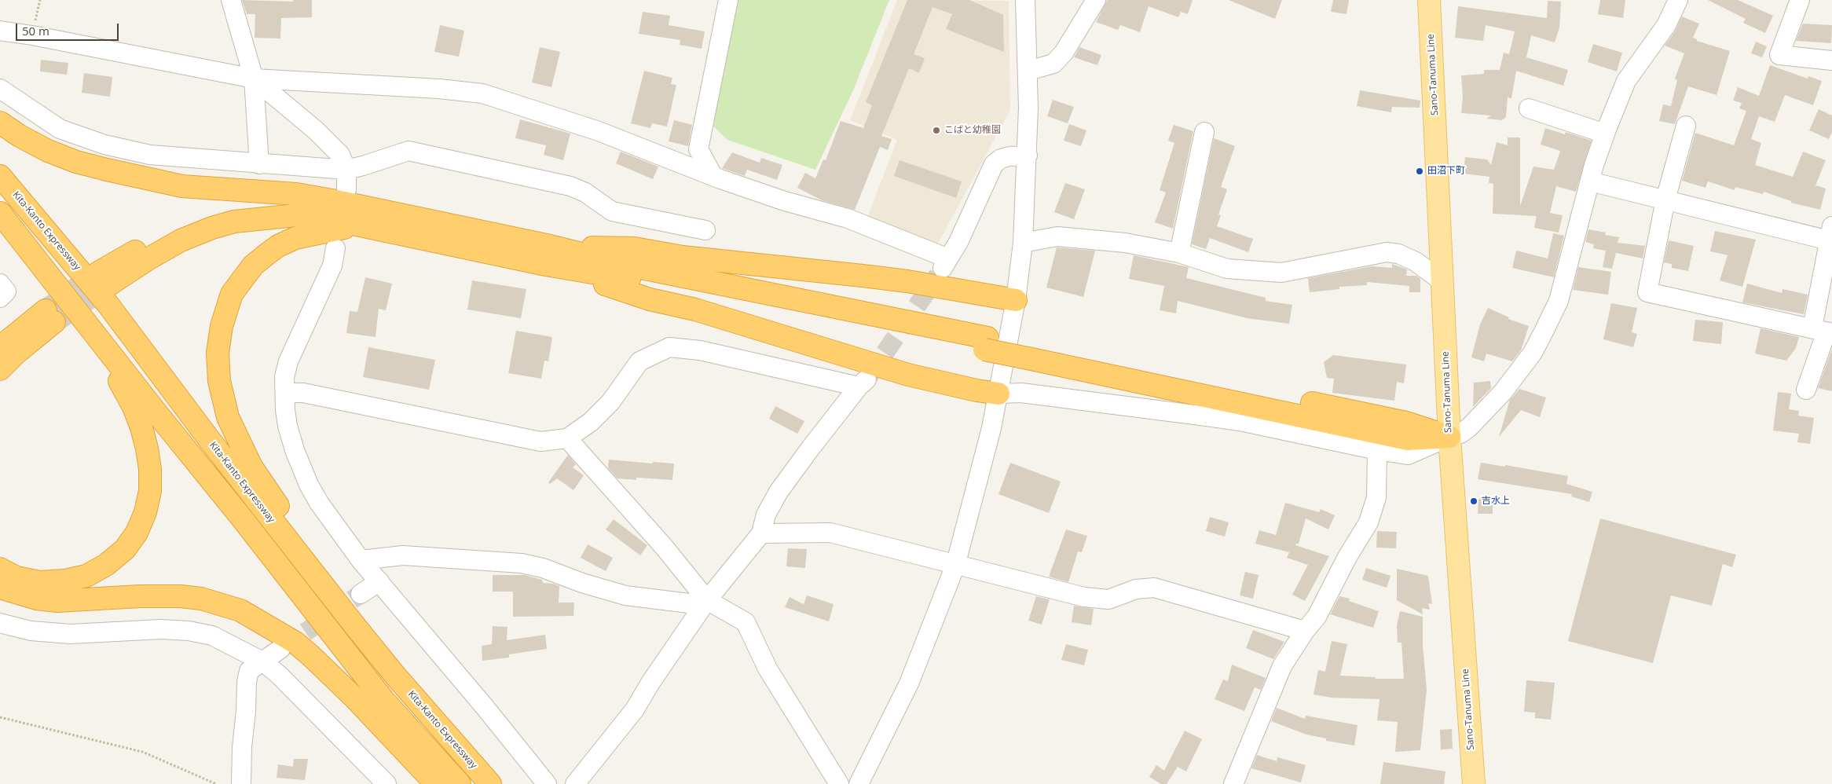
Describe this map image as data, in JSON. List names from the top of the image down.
{
  "streets": {
    "highway": ["Kita-Kanto Expressway"],
    "main road": ["Sano-Tanuma Line"]
  },
  "places": ["こばと幼稚園", "田沼下町", "吉水上"],
  "scale_bar": "50 m"
}
